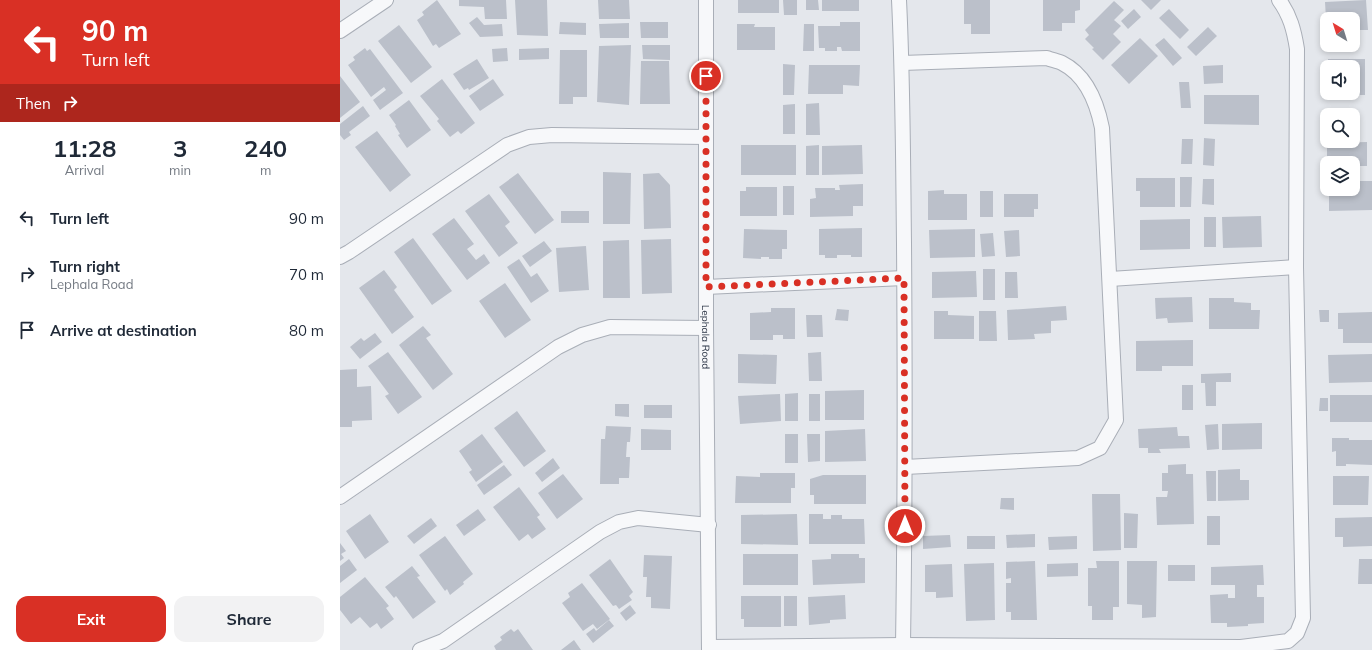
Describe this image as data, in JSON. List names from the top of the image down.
{
  "streets": {
    "street": ["Lephala Road"]
  },
  "north": "top left",
  "page": {
    "turn": ["90 m", "Turn left"],
    "then": "Then",
    "eta": [
      "11:28",
      "Arrival",
      "3",
      "min",
      "240",
      "m"
    ],
    "list": [
      {
        "name": "Turn left",
        "value": "90 m"
      },
      {
        "name": "Turn right",
        "note": "Lephala Road",
        "value": "70 m"
      },
      {
        "name": "Arrive at destination",
        "value": "80 m"
      }
    ],
    "buttons": ["Exit", "Share"]
  }
}
